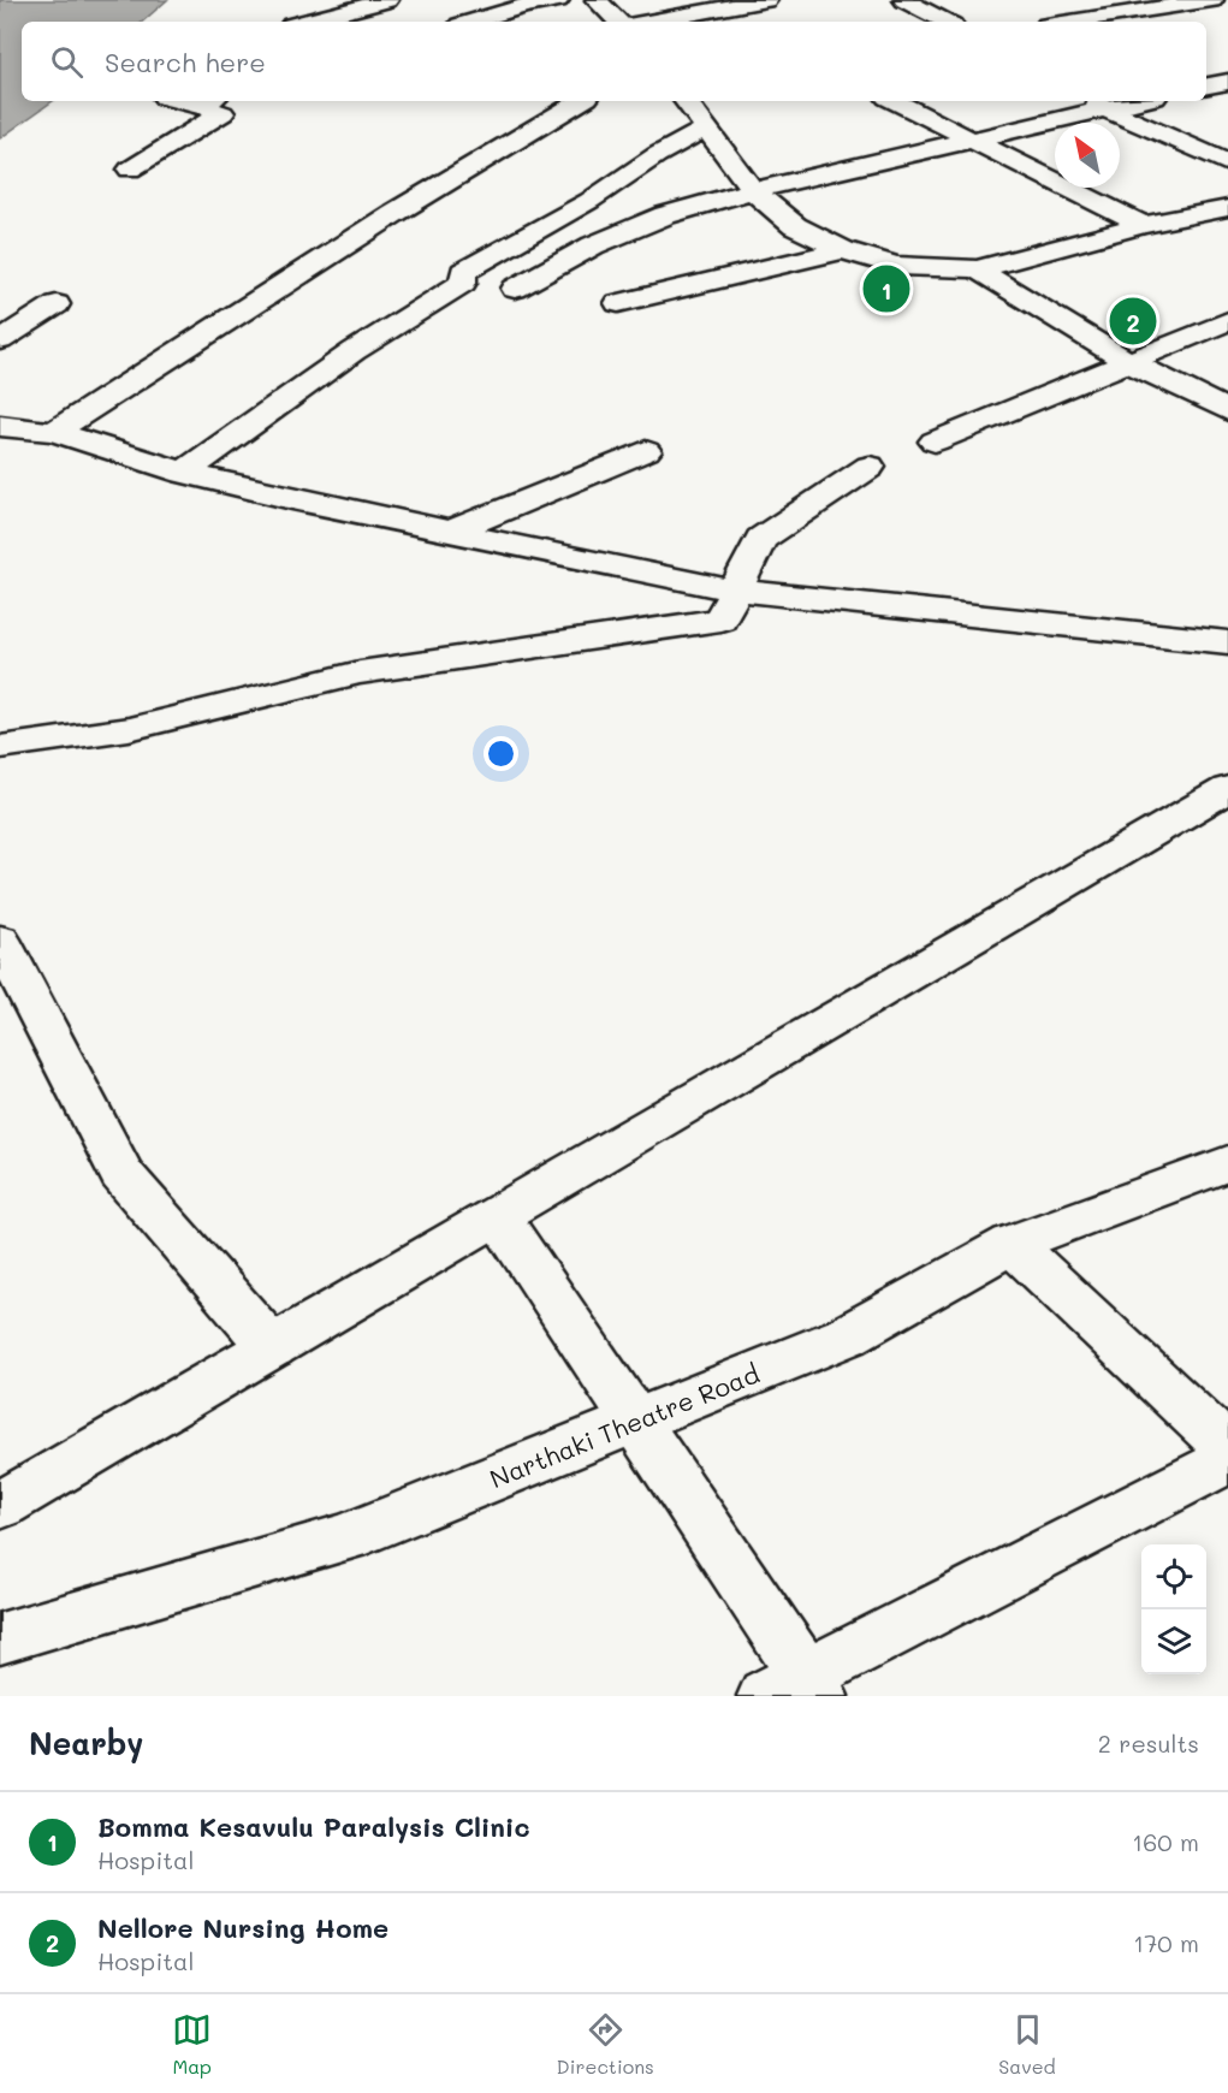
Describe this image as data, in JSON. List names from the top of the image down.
{
  "streets": {
    "street": ["Narthaki Theatre Road"]
  },
  "north": "top left",
  "page": {
    "search": "Search here",
    "pins": ["1", "2"],
    "heading": ["Nearby", "2 results"],
    "list": [
      {
        "mark": "1",
        "name": "Bomma Kesavulu Paralysis Clinic",
        "note": "Hospital",
        "value": "160 m"
      },
      {
        "mark": "2",
        "name": "Nellore Nursing Home",
        "note": "Hospital",
        "value": "170 m"
      }
    ],
    "nav": ["Map", "Directions", "Saved"]
  }
}
